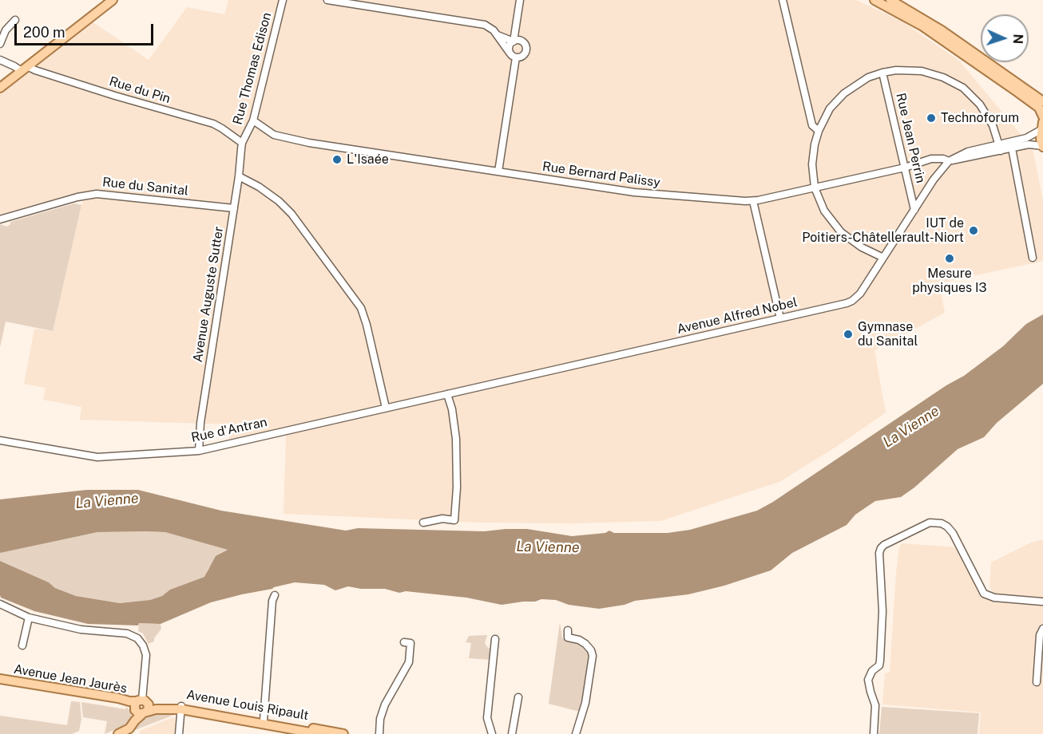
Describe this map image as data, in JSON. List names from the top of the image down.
{
  "streets": {
    "main road": ["Avenue Jean Jaurès", "Avenue Louis Ripault"],
    "street": [
      "Rue Thomas Edison",
      "Rue du Pin",
      "Rue Jean Perrin",
      "Rue Bernard Palissy",
      "Rue du Sanital",
      "Avenue Auguste Sutter",
      "Avenue Alfred Nobel",
      "Rue d'Antran"
    ]
  },
  "crossings": [
    ["Rue Thomas Edison", "Rue du Pin"],
    ["Rue Thomas Edison", "Rue Bernard Palissy"],
    ["Rue Thomas Edison", "Avenue Auguste Sutter"],
    ["Rue du Pin", "Avenue Auguste Sutter"],
    ["Rue Jean Perrin", "Rue Bernard Palissy"],
    ["Rue Jean Perrin", "Avenue Alfred Nobel"],
    ["Rue Bernard Palissy", "Avenue Alfred Nobel"],
    ["Rue du Sanital", "Avenue Auguste Sutter"],
    ["Avenue Auguste Sutter", "Rue d'Antran"],
    ["Avenue Alfred Nobel", "Rue d'Antran"],
    ["Avenue Jean Jaurès", "Avenue Louis Ripault"]
  ],
  "water": ["La Vienne"],
  "places": [
    "Technoforum",
    "L'Isaée",
    "IUT de Poitiers-Châtellerault-Niort",
    "Mesure physiques I3",
    "Gymnase du Sanital"
  ],
  "scale_bar": "200 m",
  "north": "right"
}
